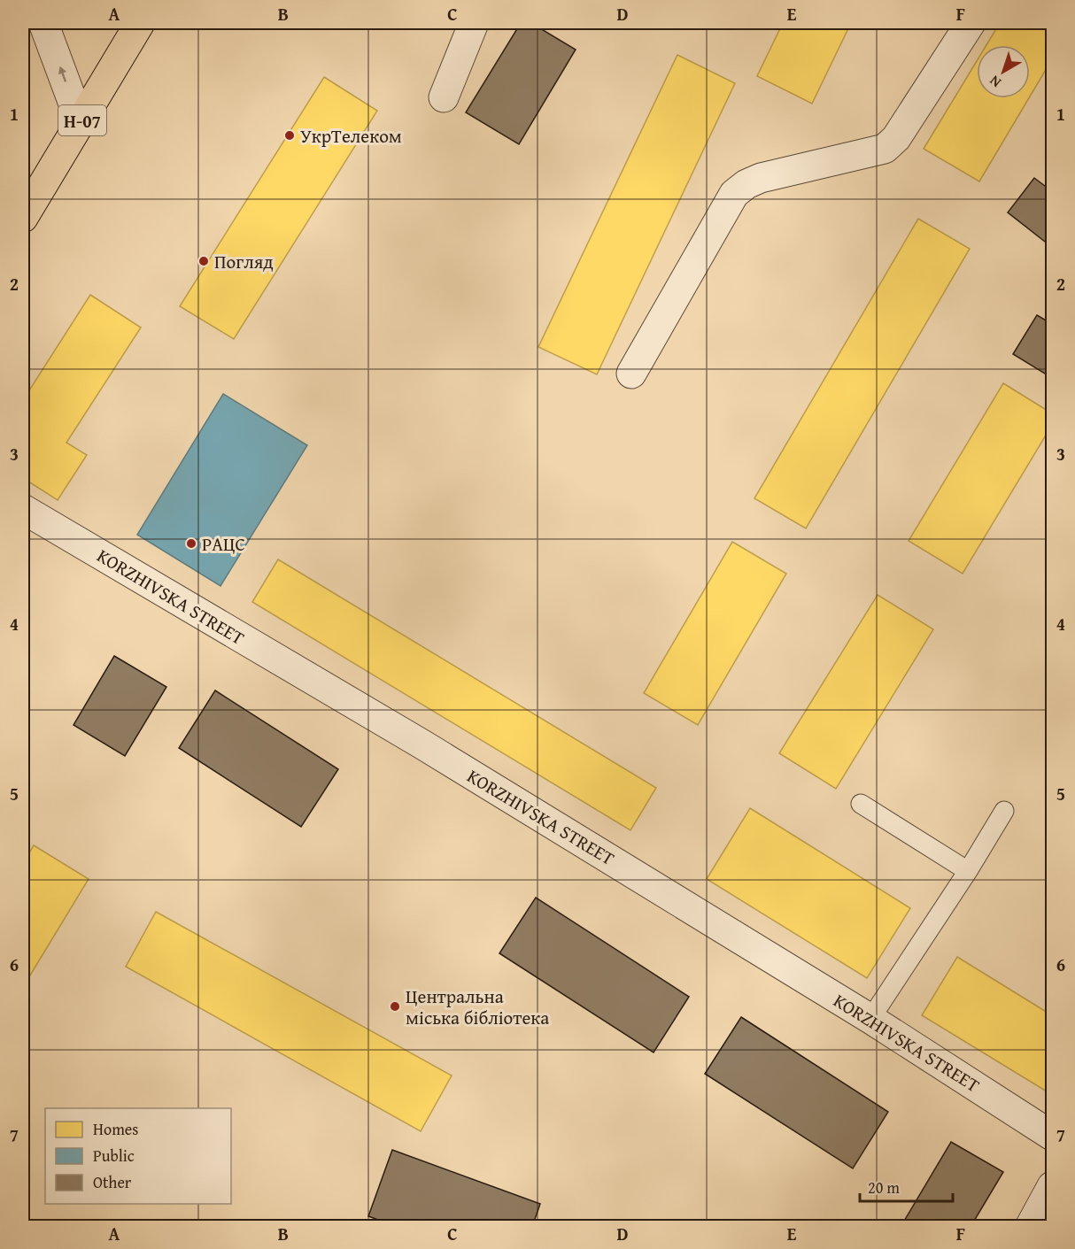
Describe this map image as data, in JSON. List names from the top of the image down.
{
  "streets": {
    "main road": ["Н-07"],
    "street": ["KORZHIVSKA STREET"]
  },
  "places": [
    "УкрТелеком",
    "Погляд",
    "РАЦС",
    "Центральна міська бібліотека"
  ],
  "legend": ["Homes", "Public", "Other"],
  "scale_bar": "20 m",
  "north": "bottom left",
  "grid": {
    "columns": [
      "A",
      "B",
      "C",
      "D",
      "E",
      "F"
    ],
    "rows": [
      "1",
      "2",
      "3",
      "4",
      "5",
      "6",
      "7"
    ]
  }
}
